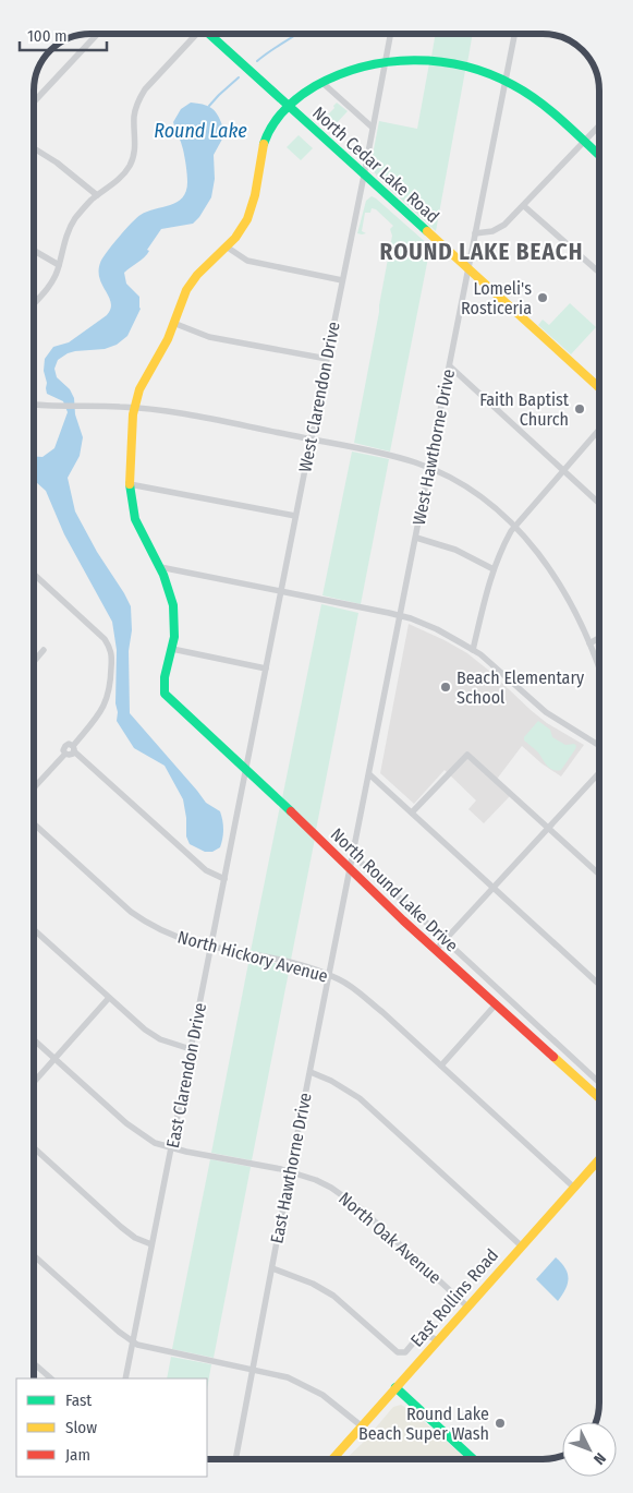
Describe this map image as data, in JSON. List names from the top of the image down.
{
  "streets": {
    "street": [
      "North Cedar Lake Road",
      "West Clarendon Drive",
      "West Hawthorne Drive",
      "North Round Lake Drive",
      "North Hickory Avenue",
      "East Clarendon Drive",
      "East Hawthorne Drive",
      "North Oak Avenue",
      "East Rollins Road"
    ]
  },
  "crossings": [
    ["North Cedar Lake Road", "West Clarendon Drive"],
    ["North Cedar Lake Road", "West Hawthorne Drive"],
    ["West Clarendon Drive", "North Round Lake Drive"],
    ["West Clarendon Drive", "East Clarendon Drive"],
    ["West Hawthorne Drive", "North Round Lake Drive"],
    ["West Hawthorne Drive", "East Hawthorne Drive"],
    ["North Round Lake Drive", "East Clarendon Drive"],
    ["North Round Lake Drive", "East Hawthorne Drive"],
    ["North Hickory Avenue", "East Clarendon Drive"],
    ["North Hickory Avenue", "East Hawthorne Drive"],
    ["North Hickory Avenue", "East Rollins Road"],
    ["East Clarendon Drive", "North Oak Avenue"],
    ["East Hawthorne Drive", "North Oak Avenue"],
    ["North Oak Avenue", "East Rollins Road"]
  ],
  "districts": ["ROUND LAKE BEACH"],
  "water": ["Round Lake"],
  "places": [
    "Lomeli's Rosticeria",
    "Faith Baptist Church",
    "Beach Elementary School",
    "Round Lake Beach Super Wash"
  ],
  "legend": ["Fast", "Slow", "Jam"],
  "scale_bar": "100 m",
  "north": "bottom right"
}
